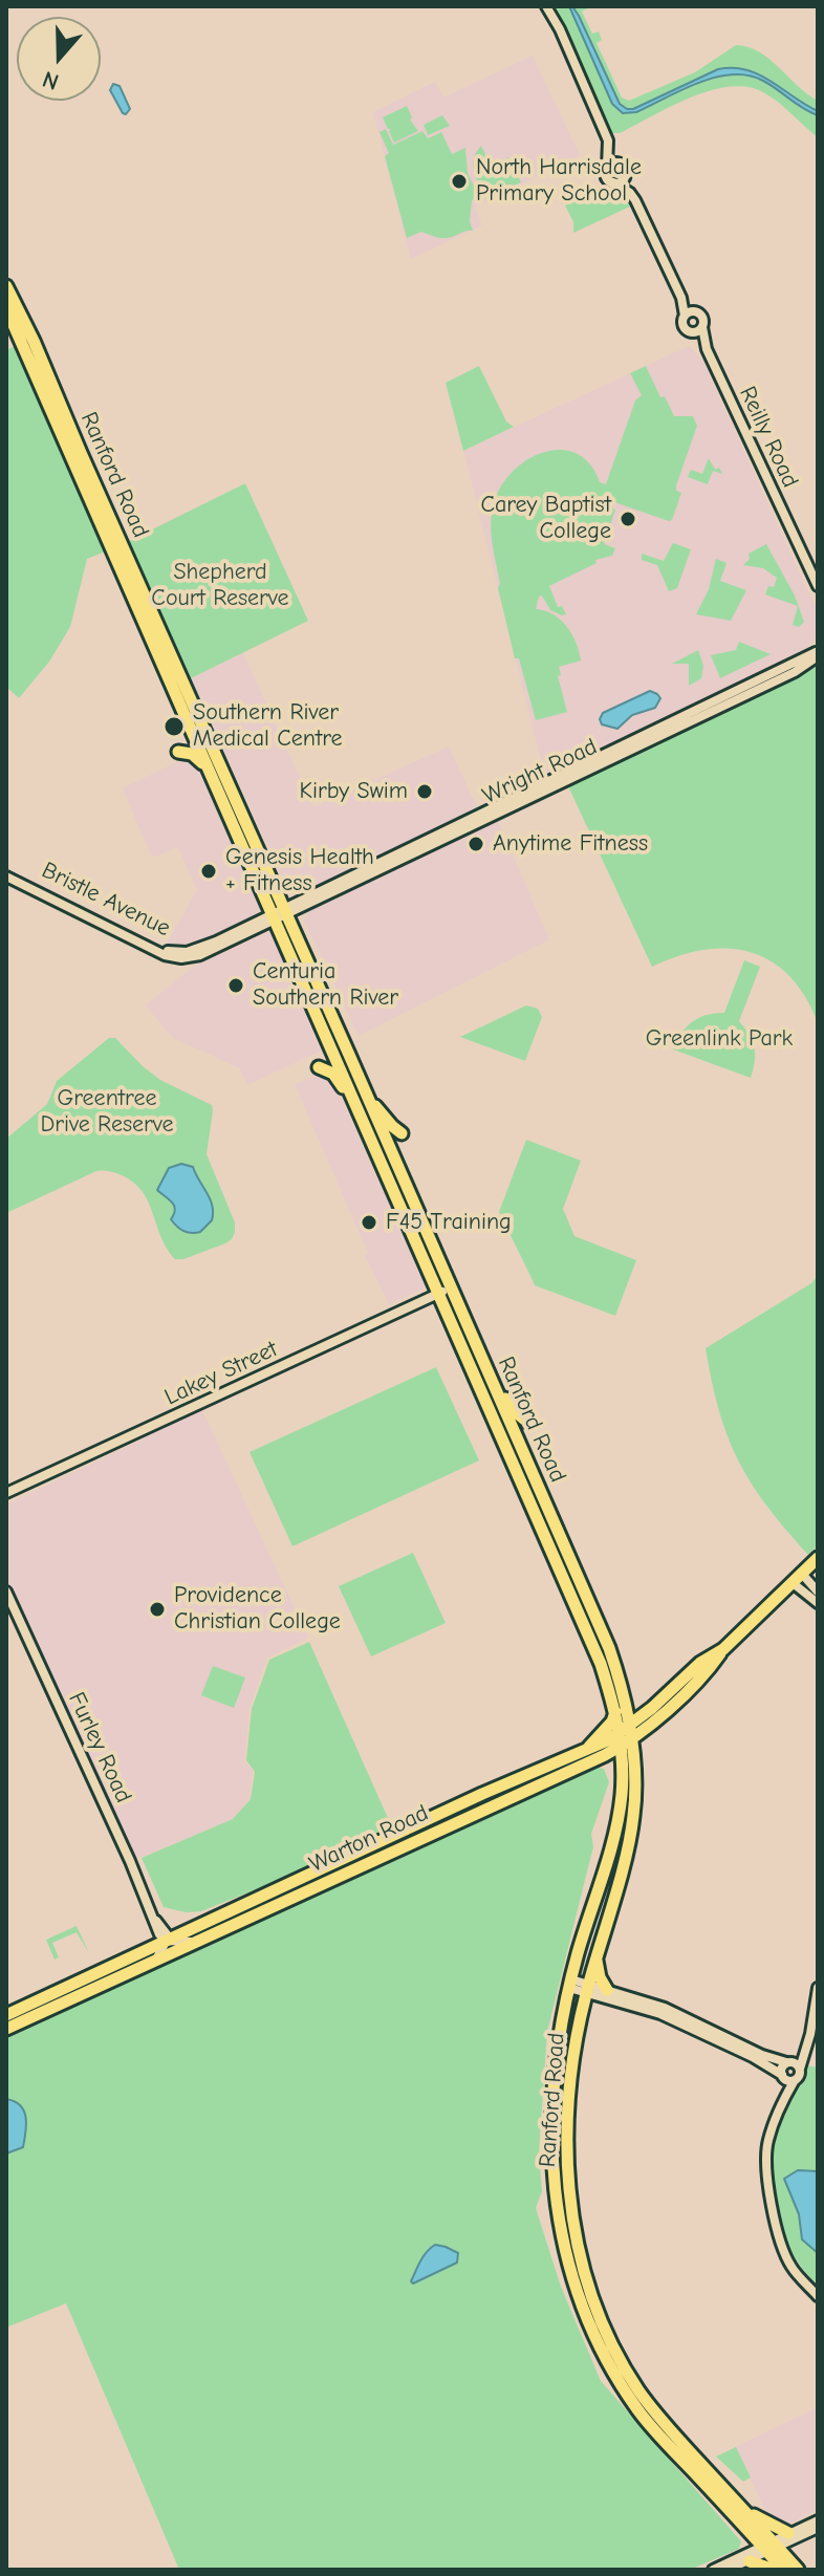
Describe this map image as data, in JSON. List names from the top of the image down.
{
  "streets": {
    "main road": ["Ranford Road", "Warton Road"],
    "street": [
      "Reilly Road",
      "Wright Road",
      "Bristle Avenue",
      "Lakey Street",
      "Furley Road"
    ]
  },
  "crossings": [
    ["Ranford Road", "Wright Road"],
    ["Ranford Road", "Bristle Avenue"],
    ["Ranford Road", "Lakey Street"],
    ["Ranford Road", "Warton Road"],
    ["Wright Road", "Bristle Avenue"],
    ["Furley Road", "Warton Road"]
  ],
  "parks": ["Shepherd Court Reserve", "Greenlink Park", "Greentree Drive Reserve"],
  "places": [
    "North Harrisdale Primary School",
    "Carey Baptist College",
    "Southern River Medical Centre",
    "Kirby Swim",
    "Anytime Fitness",
    "Genesis Health + Fitness",
    "Centuria Southern River",
    "F45 Training",
    "Providence Christian College"
  ],
  "north": "bottom"
}
